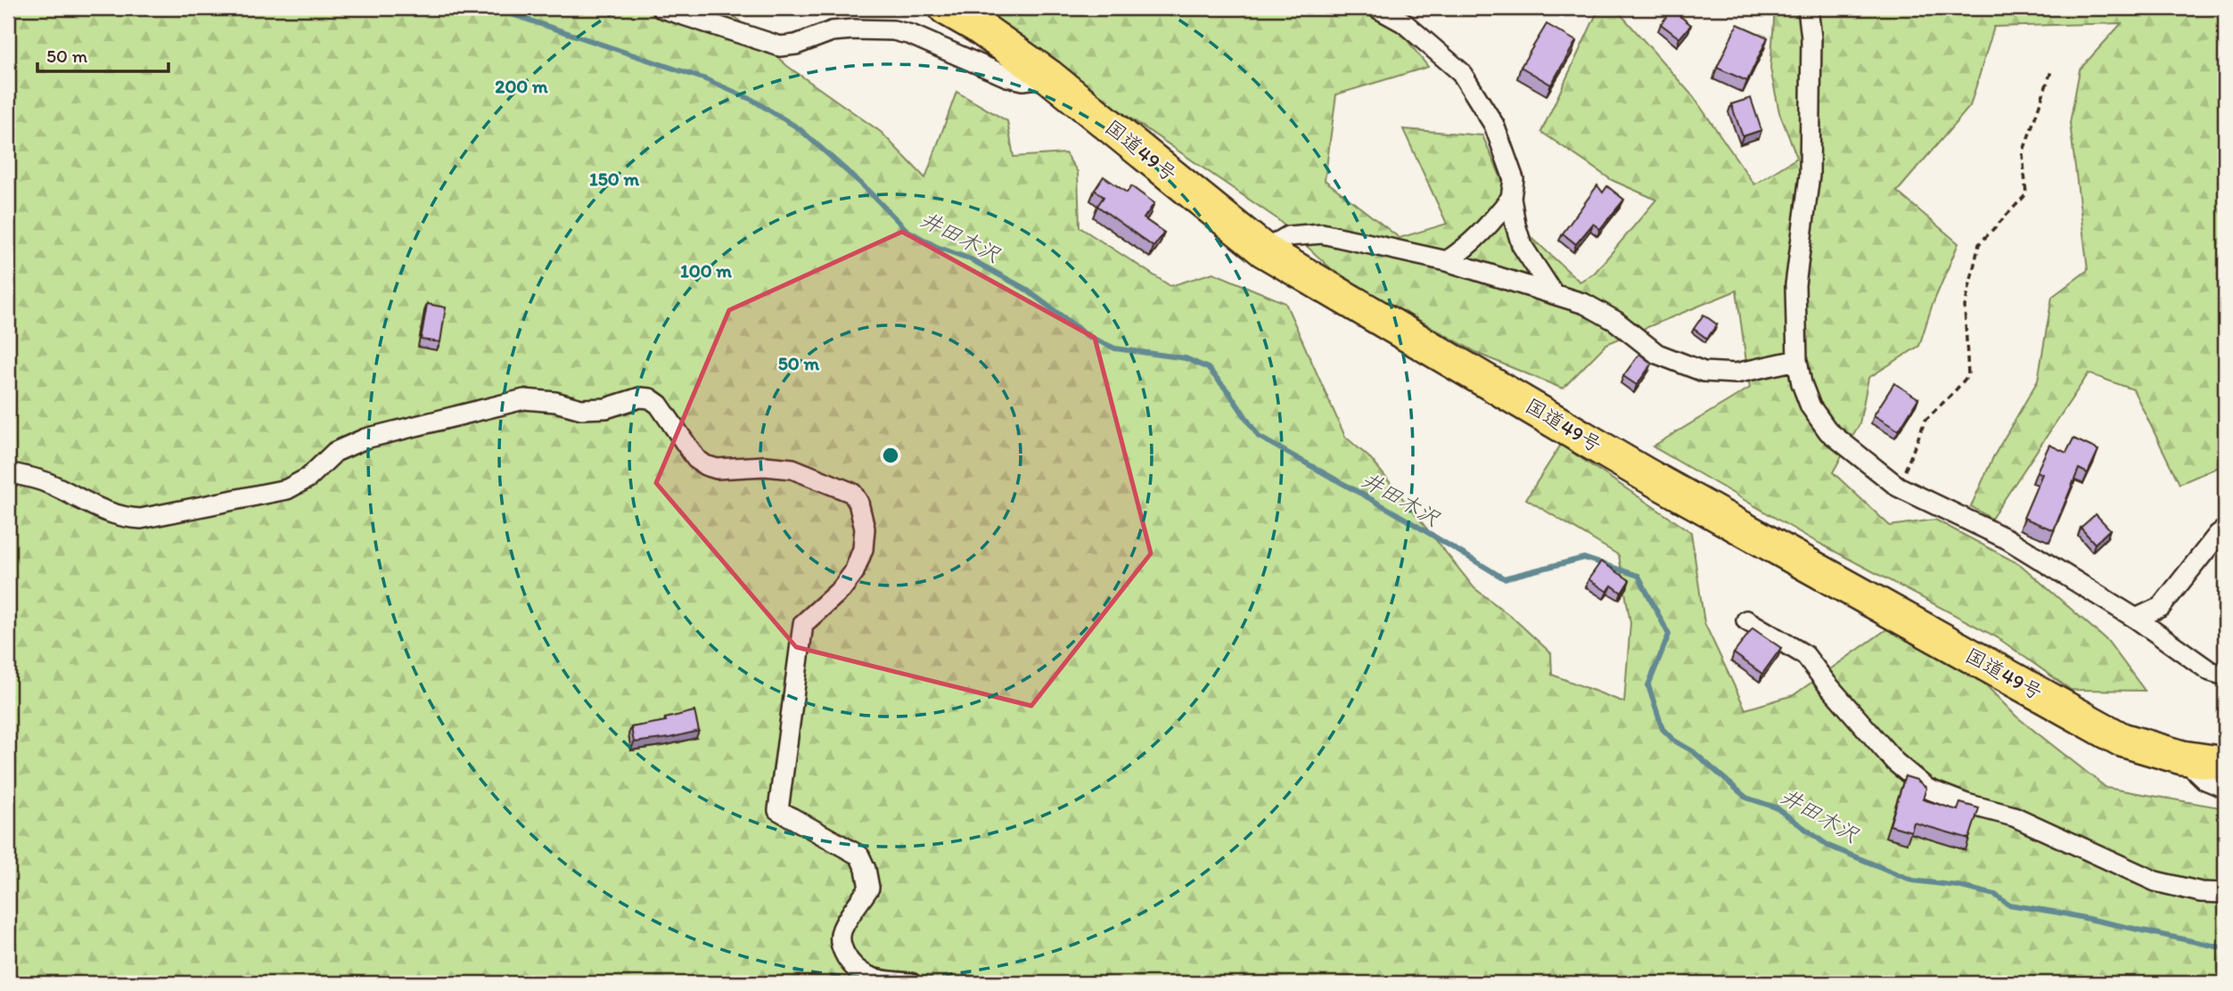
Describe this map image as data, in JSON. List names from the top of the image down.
{
  "streets": {
    "highway": ["国道49号"]
  },
  "water": ["井田木沢"],
  "scale_bar": "50 m",
  "rings": [
    "200 m",
    "150 m",
    "100 m",
    "50 m"
  ]
}
